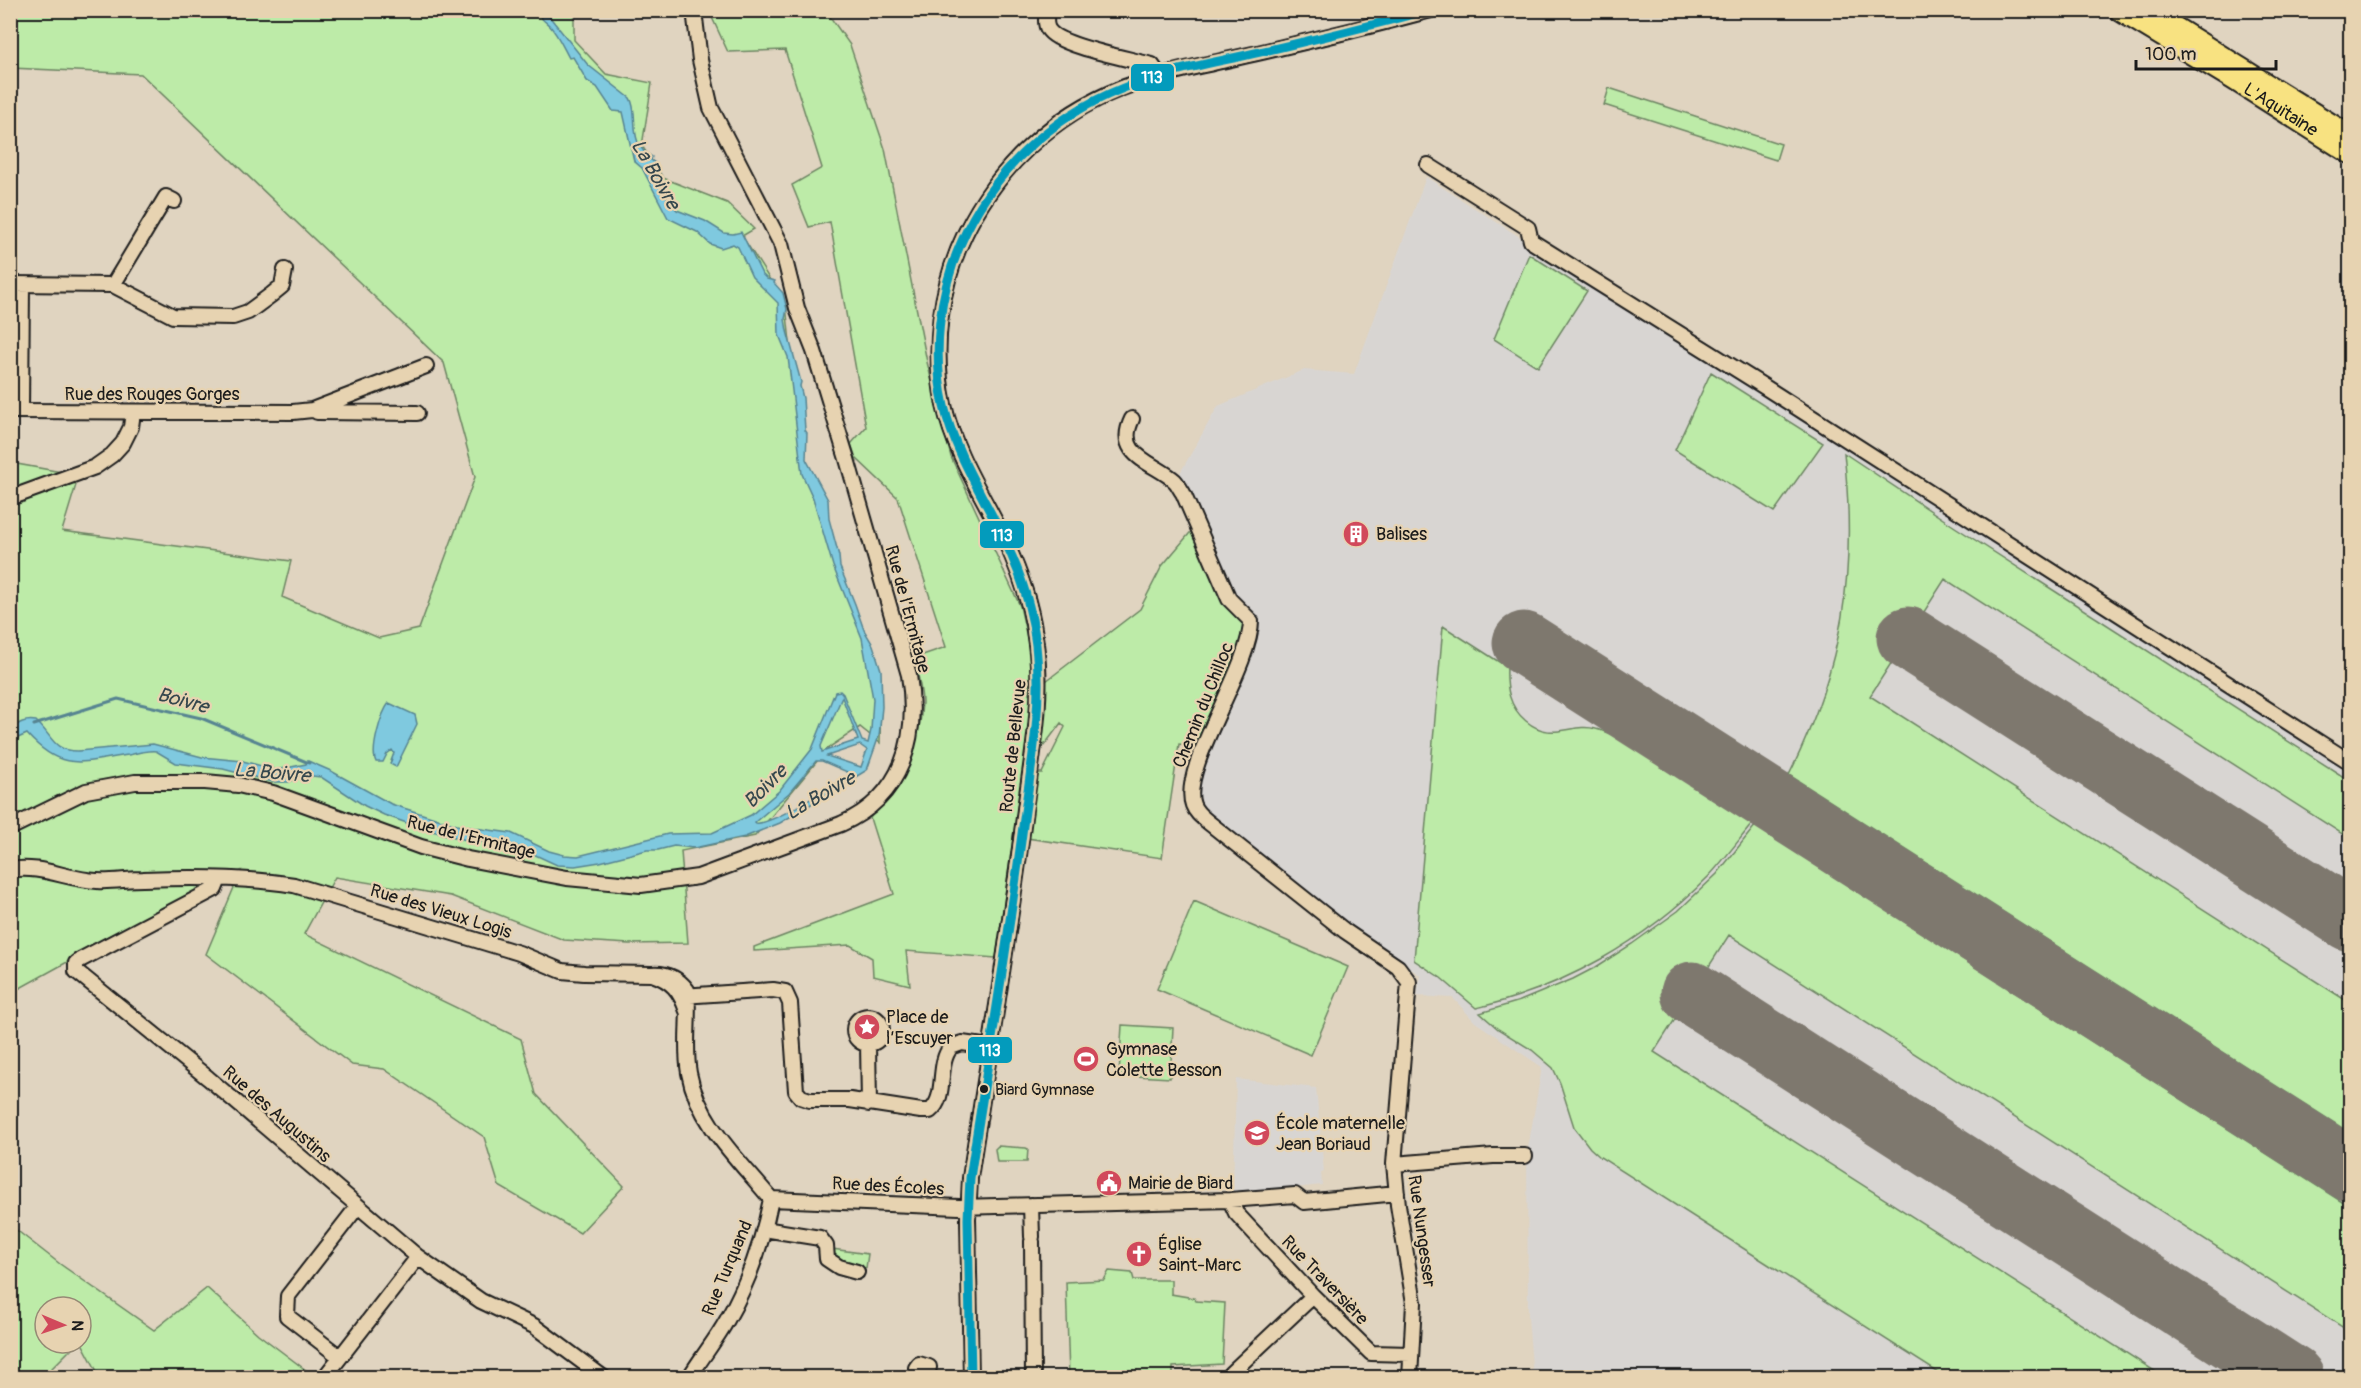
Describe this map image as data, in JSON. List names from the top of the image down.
{
  "streets": {
    "highway": ["L'Aquitaine"],
    "street": [
      "Rue des Rouges Gorges",
      "Rue de l’Ermitage",
      "Chemin du Chilloc",
      "Route de Bellevue",
      "Rue des Vieux Logis",
      "Rue des Augustins",
      "Rue des Écoles",
      "Rue Nungesser",
      "Rue Turquand",
      "Rue Traversière"
    ]
  },
  "crossings": [
    ["Chemin du Chilloc", "Rue Nungesser"],
    ["Route de Bellevue", "Rue des Écoles"],
    ["Rue des Vieux Logis", "Rue des Augustins"],
    ["Rue des Écoles", "Rue Nungesser"],
    ["Rue des Écoles", "Rue Turquand"],
    ["Rue des Écoles", "Rue Traversière"],
    ["Rue Nungesser", "Rue Traversière"]
  ],
  "water": ["La Boivre", "Boivre"],
  "places": {
    "building": ["Balises"],
    "place": ["Place de l’Escuyer"],
    "sports": ["Gymnase Colette Besson"],
    "other": ["Biard Gymnase"],
    "school or university": ["École maternelle Jean Boriaud"],
    "public building": ["Mairie de Biard"],
    "church": ["Église Saint-Marc"]
  },
  "lines": ["transit line 113"],
  "scale_bar": "100 m",
  "north": "right"
}
